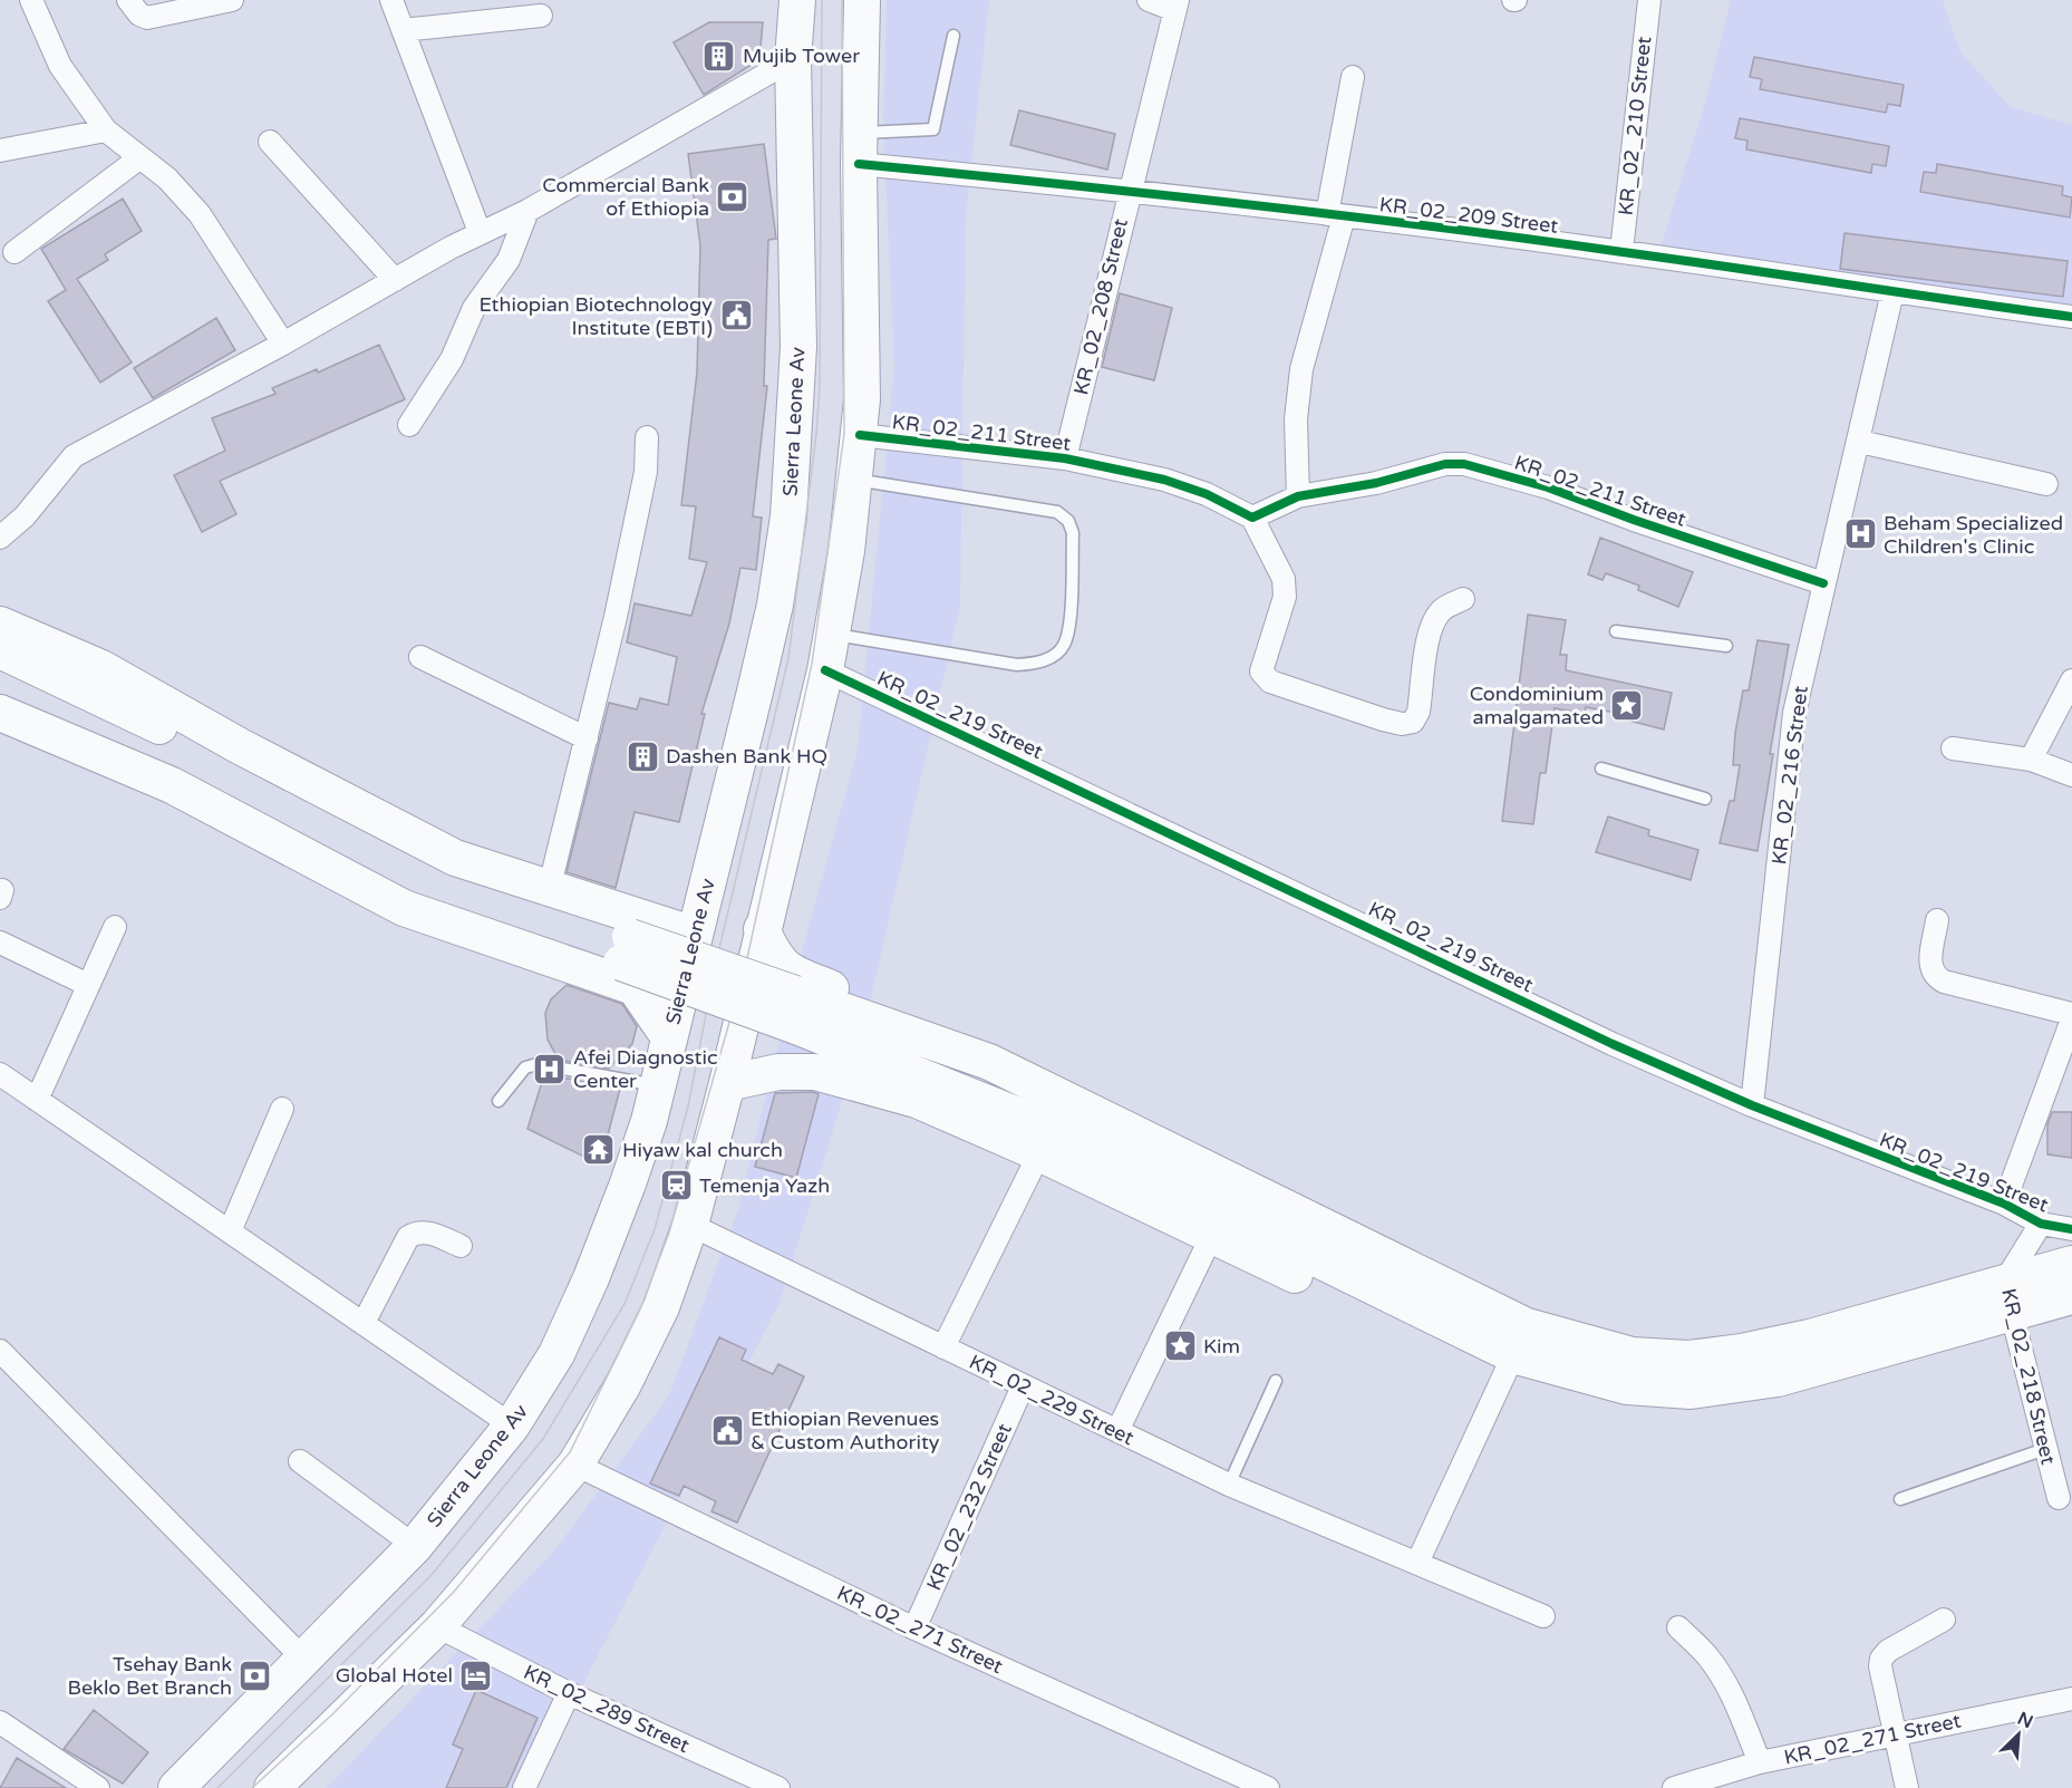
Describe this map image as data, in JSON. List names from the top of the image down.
{
  "streets": {
    "main road": ["Sierra Leone Av"],
    "street": [
      "KR_02_210 Street",
      "KR_02_209 Street",
      "KR_02_208 Street",
      "KR_02_211 Street",
      "KR_02_219 Street",
      "KR_02_216 Street",
      "KR_02_218 Street",
      "KR_02_229 Street",
      "KR_02_232 Street",
      "KR_02_271 Street",
      "KR_02_289 Street"
    ]
  },
  "crossings": [
    ["KR_02_210 Street", "KR_02_209 Street"],
    ["KR_02_209 Street", "KR_02_208 Street"],
    ["KR_02_209 Street", "KR_02_216 Street"],
    ["KR_02_208 Street", "KR_02_211 Street"],
    ["KR_02_211 Street", "KR_02_216 Street"],
    ["KR_02_219 Street", "KR_02_216 Street"],
    ["KR_02_219 Street", "KR_02_218 Street"],
    ["KR_02_229 Street", "KR_02_232 Street"],
    ["KR_02_232 Street", "KR_02_271 Street"]
  ],
  "places": {
    "building": ["Mujib Tower", "Dashen Bank HQ"],
    "bank": ["Commercial Bank of Ethiopia", "Tsehay Bank Beklo Bet Branch"],
    "public building": ["Ethiopian Biotechnology Institute (EBTI)", "Ethiopian Revenues & Custom Authority"],
    "hospital": ["Beham Specialized Children's Clinic", "Afei Diagnostic Center"],
    "place": ["Condominium amalgamated", "Kim"],
    "temple": ["Hiyaw kal church"],
    "station": ["Temenja Yazh"],
    "hotel": ["Global Hotel"]
  },
  "north": "top right"
}
